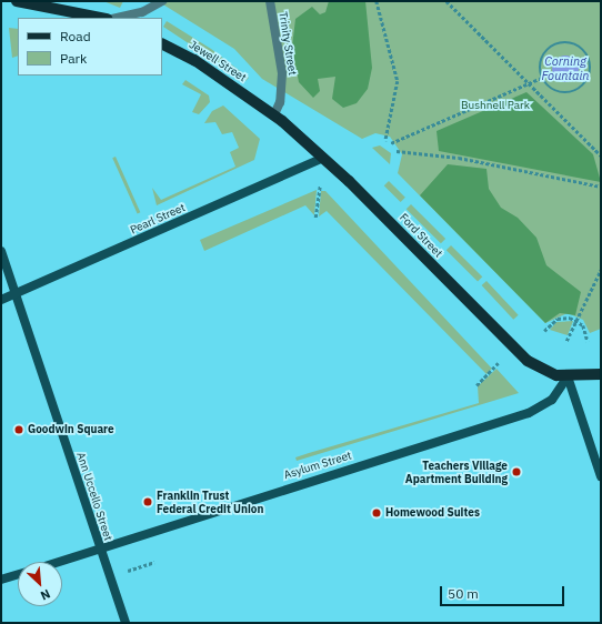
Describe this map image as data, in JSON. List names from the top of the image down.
{
  "streets": {
    "main road": [
      "Jewell Street",
      "Pearl Street",
      "Ford Street",
      "Asylum Street",
      "Ann Uccello Street"
    ],
    "street": ["Trinity Street"]
  },
  "crossings": [
    ["Trinity Street", "Ford Street"],
    ["Jewell Street", "Ford Street"],
    ["Pearl Street", "Ford Street"],
    ["Pearl Street", "Ann Uccello Street"],
    ["Ford Street", "Asylum Street"],
    ["Asylum Street", "Ann Uccello Street"]
  ],
  "water": ["Corning Fountain"],
  "parks": ["Bushnell Park"],
  "places": [
    "Goodwin Square",
    "Teachers Village Apartment Building",
    "Franklin Trust Federal Credit Union",
    "Homewood Suites"
  ],
  "legend": ["Road", "Park"],
  "scale_bar": "50 m",
  "north": "bottom right"
}
